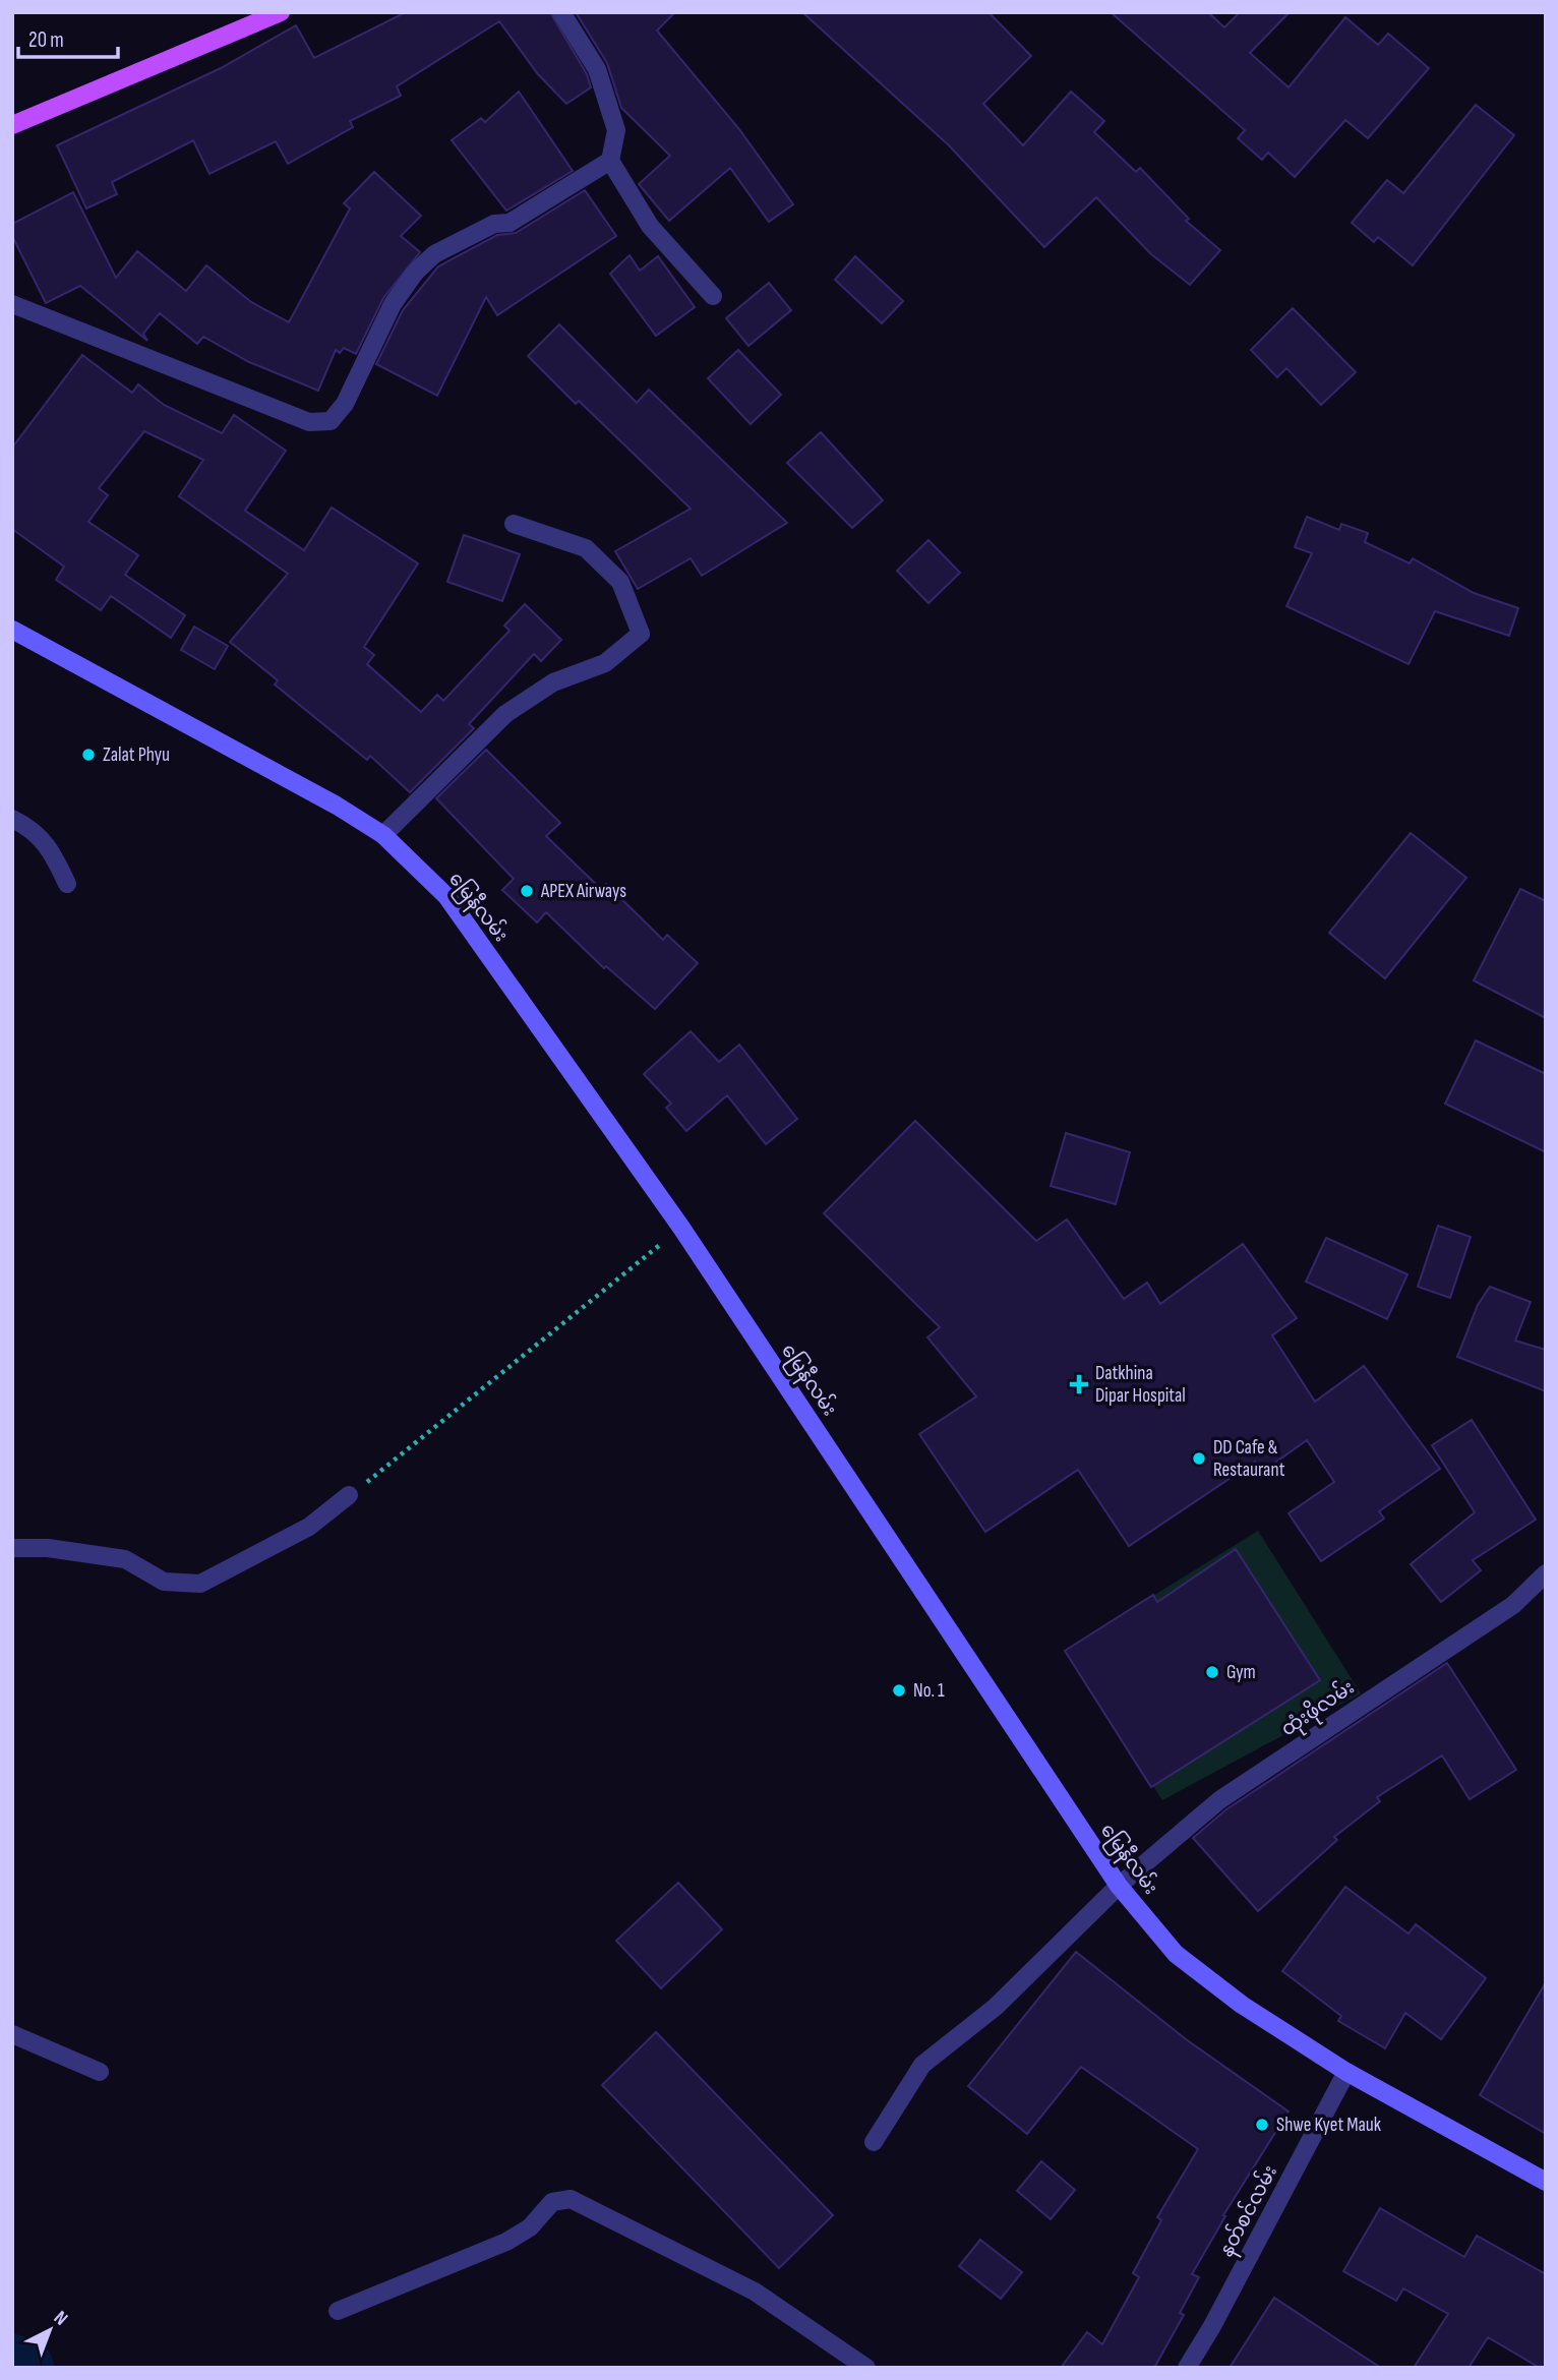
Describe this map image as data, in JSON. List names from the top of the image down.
{
  "streets": {
    "main road": ["မြေနီလမ်း"],
    "street": ["ထုံးဖိုလမ်း", "နတ်စင်လမ်း"]
  },
  "crossings": [
    ["မြေနီလမ်း", "ထုံးဖိုလမ်း"],
    ["မြေနီလမ်း", "နတ်စင်လမ်း"]
  ],
  "places": {
    "other": [
      "Zalat Phyu",
      "APEX Airways",
      "DD Cafe & Restaurant",
      "Gym",
      "No. 1",
      "Shwe Kyet Mauk"
    ],
    "health": ["Datkhina Dipar Hospital"]
  },
  "scale_bar": "20 m",
  "north": "top right"
}
